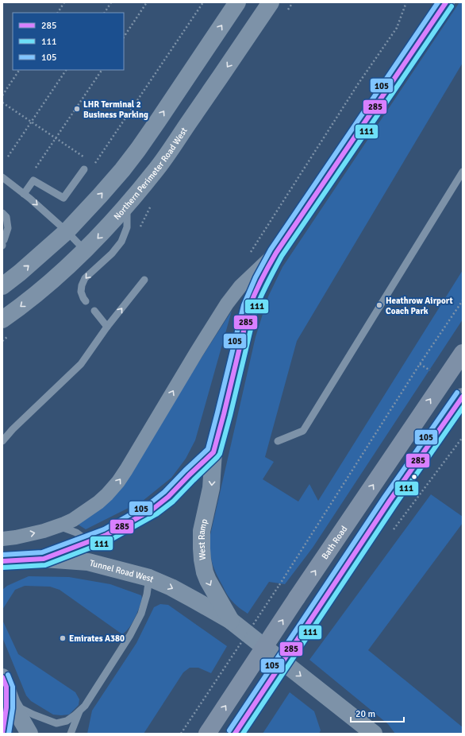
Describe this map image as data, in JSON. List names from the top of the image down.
{
  "streets": {
    "highway": ["Bath Road"],
    "street": ["Northern Perimeter Road West", "West Ramp", "Tunnel Road West"]
  },
  "crossings": [
    ["West Ramp", "Tunnel Road West"]
  ],
  "one_way": ["Tunnel Road West"],
  "places": ["LHR Terminal 2 Business Parking", "Heathrow Airport Coach Park", "Emirates A380"],
  "lines": ["transit line 285", "transit line 105", "transit line 111"],
  "legend": ["285", "111", "105"],
  "scale_bar": "20 m"
}
